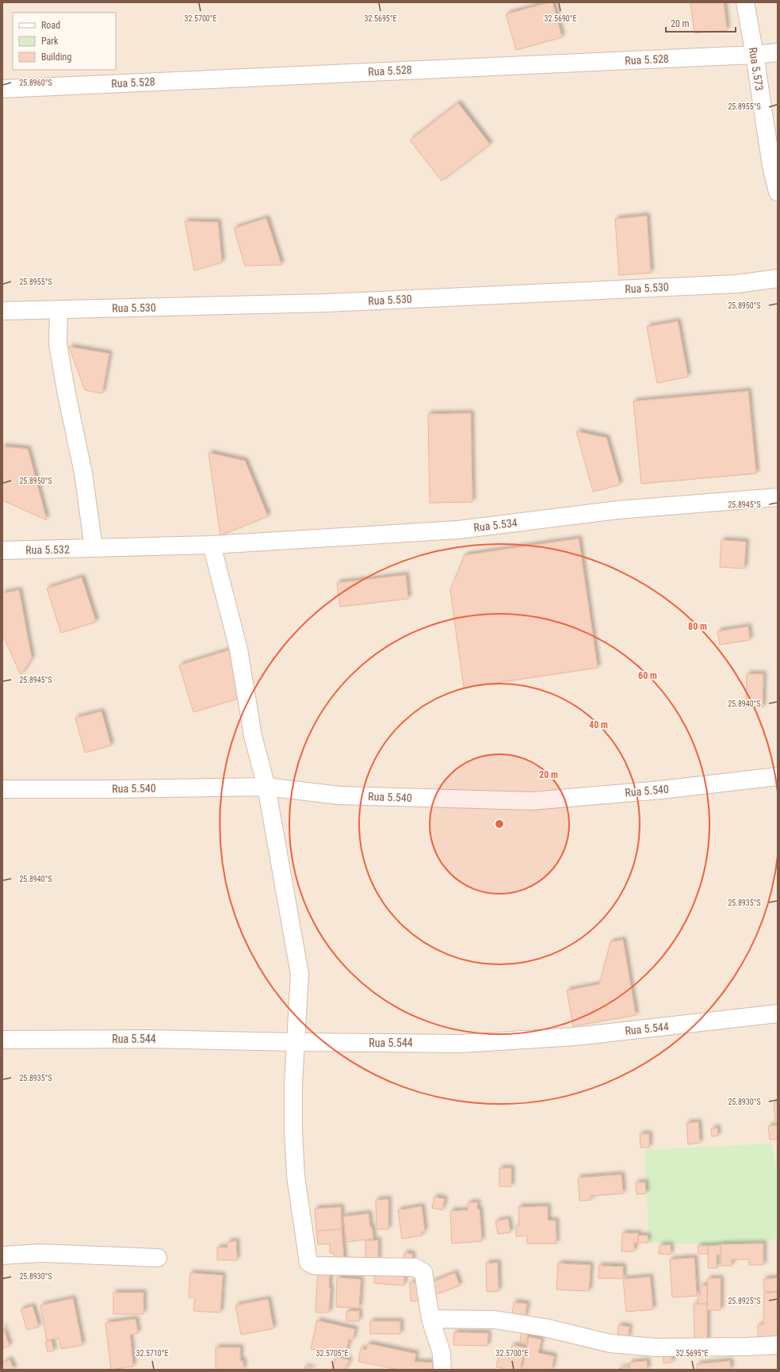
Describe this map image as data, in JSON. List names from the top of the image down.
{
  "streets": {
    "street": [
      "Rua 5.528",
      "Rua 5.573",
      "Rua 5.530",
      "Rua 5.534",
      "Rua 5.532",
      "Rua 5.540",
      "Rua 5.544"
    ]
  },
  "crossings": [
    ["Rua 5.528", "Rua 5.573"],
    ["Rua 5.534", "Rua 5.532"]
  ],
  "legend": ["Road", "Park", "Building"],
  "scale_bar": "20 m",
  "coordinates": [
    "32.5700°E",
    "32.5695°E",
    "32.5690°E",
    "25.8960°S",
    "25.8955°S",
    "25.8950°S",
    "25.8945°S",
    "25.8940°S",
    "25.8935°S",
    "25.8930°S",
    "25.8925°S",
    "32.5710°E",
    "32.5705°E"
  ],
  "rings": [
    "80 m",
    "60 m",
    "40 m",
    "20 m"
  ]
}
